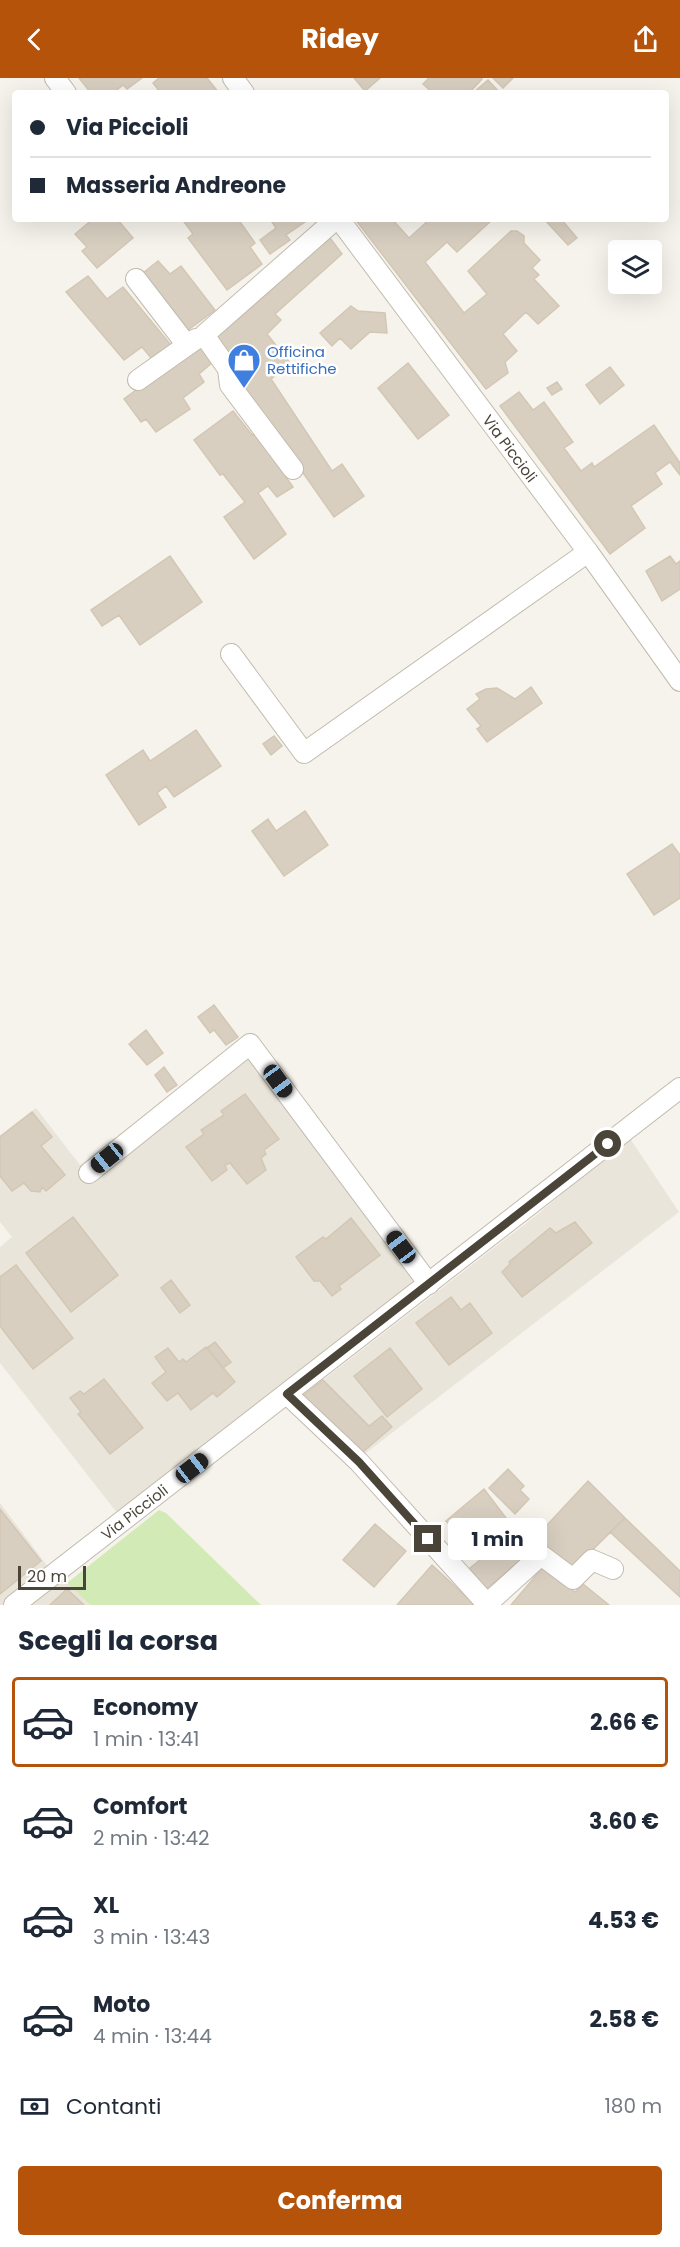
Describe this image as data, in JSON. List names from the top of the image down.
{
  "streets": {
    "street": ["Via Piccioli"]
  },
  "places": {
    "shop": ["Officina Rettifiche"]
  },
  "scale_bar": "20 m",
  "page": {
    "header": "Ridey",
    "banner": ["Via Piccioli", "Masseria Andreone"],
    "bubble": "1 min",
    "scale": "20 m",
    "heading": "Scegli la corsa",
    "list": [
      {
        "name": "Economy",
        "note": "1 min · 13:41",
        "value": "2.66 €"
      },
      {
        "name": "Comfort",
        "note": "2 min · 13:42",
        "value": "3.60 €"
      },
      {
        "name": "XL",
        "note": "3 min · 13:43",
        "value": "4.53 €"
      },
      {
        "name": "Moto",
        "note": "4 min · 13:44",
        "value": "2.58 €"
      }
    ],
    "pay": ["Contanti", "180 m"],
    "buttons": "Conferma"
  }
}
